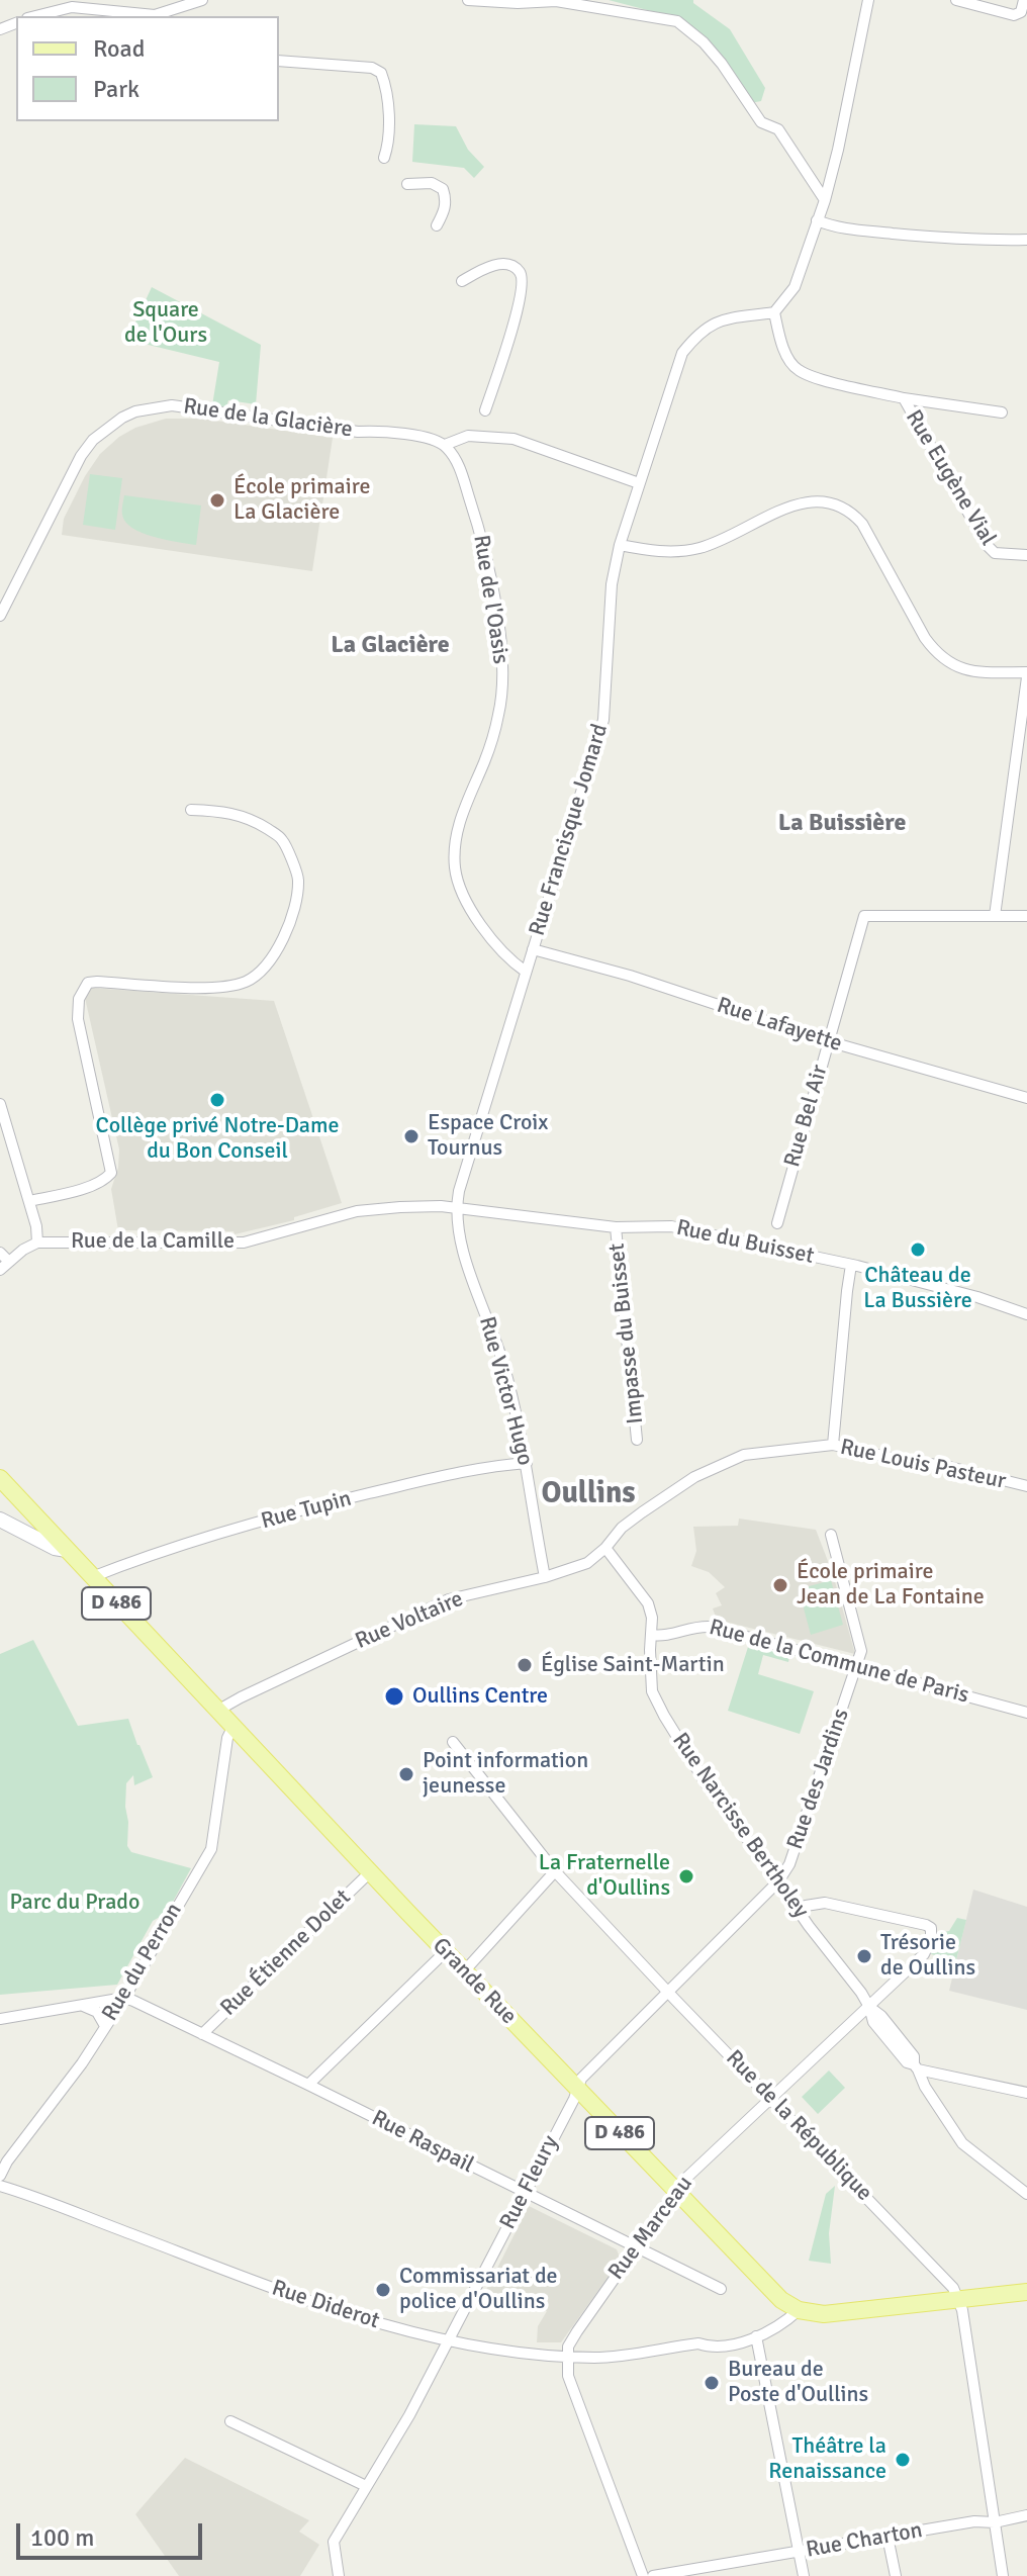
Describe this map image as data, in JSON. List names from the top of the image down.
{
  "streets": {
    "main road": ["D 486", "Grande Rue"],
    "street": [
      "Rue de la Glacière",
      "Rue Eugène Vial",
      "Rue de l'Oasis",
      "Rue Francisque Jomard",
      "Rue Lafayette",
      "Rue Bel Air",
      "Rue de la Camille",
      "Rue du Buisset",
      "Impasse du Buisset",
      "Rue Victor Hugo",
      "Rue Louis Pasteur",
      "Rue Tupin",
      "Rue Voltaire",
      "Rue de la Commune de Paris",
      "Rue des Jardins",
      "Rue Narcisse Bertholey",
      "Rue Étienne Dolet",
      "Rue du Perron",
      "Rue de la République",
      "Rue Raspail",
      "Rue Fleury",
      "Rue Marceau",
      "Rue Diderot",
      "Rue Charton"
    ]
  },
  "crossings": [
    ["Rue de la Glacière", "Rue de l'Oasis"],
    ["Rue de la Glacière", "Rue Francisque Jomard"],
    ["Rue Eugène Vial", "Rue Francisque Jomard"],
    ["Rue de l'Oasis", "Rue Francisque Jomard"],
    ["Rue Francisque Jomard", "Rue Lafayette"],
    ["Rue Francisque Jomard", "Rue de la Camille"],
    ["Rue Francisque Jomard", "Rue du Buisset"],
    ["Rue Francisque Jomard", "Rue Victor Hugo"],
    ["Rue Lafayette", "Rue Bel Air"],
    ["Rue de la Camille", "Rue du Buisset"],
    ["Rue de la Camille", "Rue Victor Hugo"],
    ["Rue du Buisset", "Impasse du Buisset"],
    ["Rue du Buisset", "Rue Victor Hugo"],
    ["Rue Victor Hugo", "Rue Tupin"],
    ["Rue Victor Hugo", "Rue Voltaire"],
    ["Rue Louis Pasteur", "Rue Voltaire"],
    ["Rue Louis Pasteur", "Rue Narcisse Bertholey"],
    ["Rue Tupin", "Grande Rue"],
    ["Rue Voltaire", "Rue Narcisse Bertholey"],
    ["Rue Voltaire", "Grande Rue"],
    ["Rue de la Commune de Paris", "Rue des Jardins"],
    ["Rue de la Commune de Paris", "Rue Narcisse Bertholey"],
    ["Rue des Jardins", "Rue Narcisse Bertholey"],
    ["Rue des Jardins", "Rue Fleury"],
    ["Rue Narcisse Bertholey", "Rue Fleury"],
    ["Rue Narcisse Bertholey", "Rue Marceau"],
    ["Rue Étienne Dolet", "Grande Rue"],
    ["Rue Étienne Dolet", "Rue Raspail"],
    ["Rue du Perron", "Grande Rue"],
    ["Rue du Perron", "Rue Raspail"],
    ["Grande Rue", "Rue Fleury"],
    ["Grande Rue", "Rue Marceau"],
    ["Grande Rue", "Rue Diderot"],
    ["Rue de la République", "Rue Fleury"],
    ["Rue de la République", "Rue Marceau"],
    ["Rue de la République", "Rue Charton"],
    ["Rue Raspail", "Rue Fleury"],
    ["Rue Raspail", "Rue Marceau"],
    ["Rue Fleury", "Rue Diderot"],
    ["Rue Marceau", "Rue Diderot"]
  ],
  "districts": ["La Glacière", "La Buissière", "Oullins"],
  "parks": ["Square de l'Ours", "Parc du Prado"],
  "places": [
    "École primaire La Glacière",
    "Collège privé Notre-Dame du Bon Conseil",
    "Espace Croix Tournus",
    "Château de La Bussière",
    "École primaire Jean de La Fontaine",
    "Église Saint-Martin",
    "Oullins Centre",
    "Point information jeunesse",
    "La Fraternelle d'Oullins",
    "Trésorie de Oullins",
    "Commissariat de police d'Oullins",
    "Bureau de Poste d'Oullins",
    "Théâtre la Renaissance"
  ],
  "legend": ["Road", "Park"],
  "scale_bar": "100 m"
}
